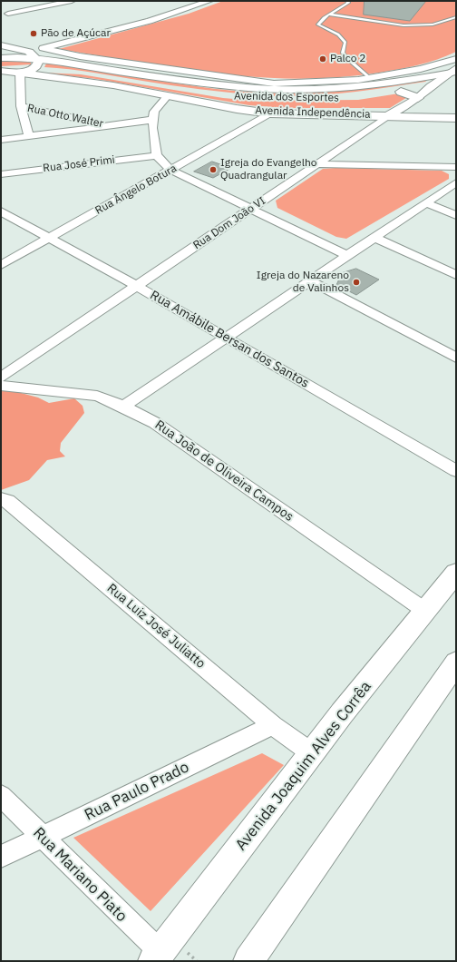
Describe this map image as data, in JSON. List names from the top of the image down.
{
  "streets": {
    "main road": ["Avenida dos Esportes", "Avenida Joaquim Alves Corrêa"],
    "street": [
      "Avenida Independência",
      "Rua Otto Walter",
      "Rua José Primi",
      "Rua Ângelo Botura",
      "Rua Dom João VI",
      "Rua Amábile Bersan dos Santos",
      "Rua João de Oliveira Campos",
      "Rua Luiz José Juliatto",
      "Rua Paulo Prado",
      "Rua Mariano Piato"
    ]
  },
  "crossings": [
    ["Avenida dos Esportes", "Avenida Independência"],
    ["Avenida dos Esportes", "Rua Dom João VI"],
    ["Avenida Independência", "Rua Ângelo Botura"],
    ["Avenida Independência", "Rua Dom João VI"],
    ["Rua Ângelo Botura", "Rua Amábile Bersan dos Santos"],
    ["Rua Dom João VI", "Rua Amábile Bersan dos Santos"],
    ["Rua João de Oliveira Campos", "Avenida Joaquim Alves Corrêa"],
    ["Rua Luiz José Juliatto", "Avenida Joaquim Alves Corrêa"],
    ["Rua Luiz José Juliatto", "Rua Paulo Prado"],
    ["Avenida Joaquim Alves Corrêa", "Rua Mariano Piato"],
    ["Rua Paulo Prado", "Rua Mariano Piato"]
  ],
  "places": [
    "Pão de Açúcar",
    "Palco 2",
    "Igreja do Evangelho Quadrangular",
    "Igreja do Nazareno de Valinhos"
  ]
}
